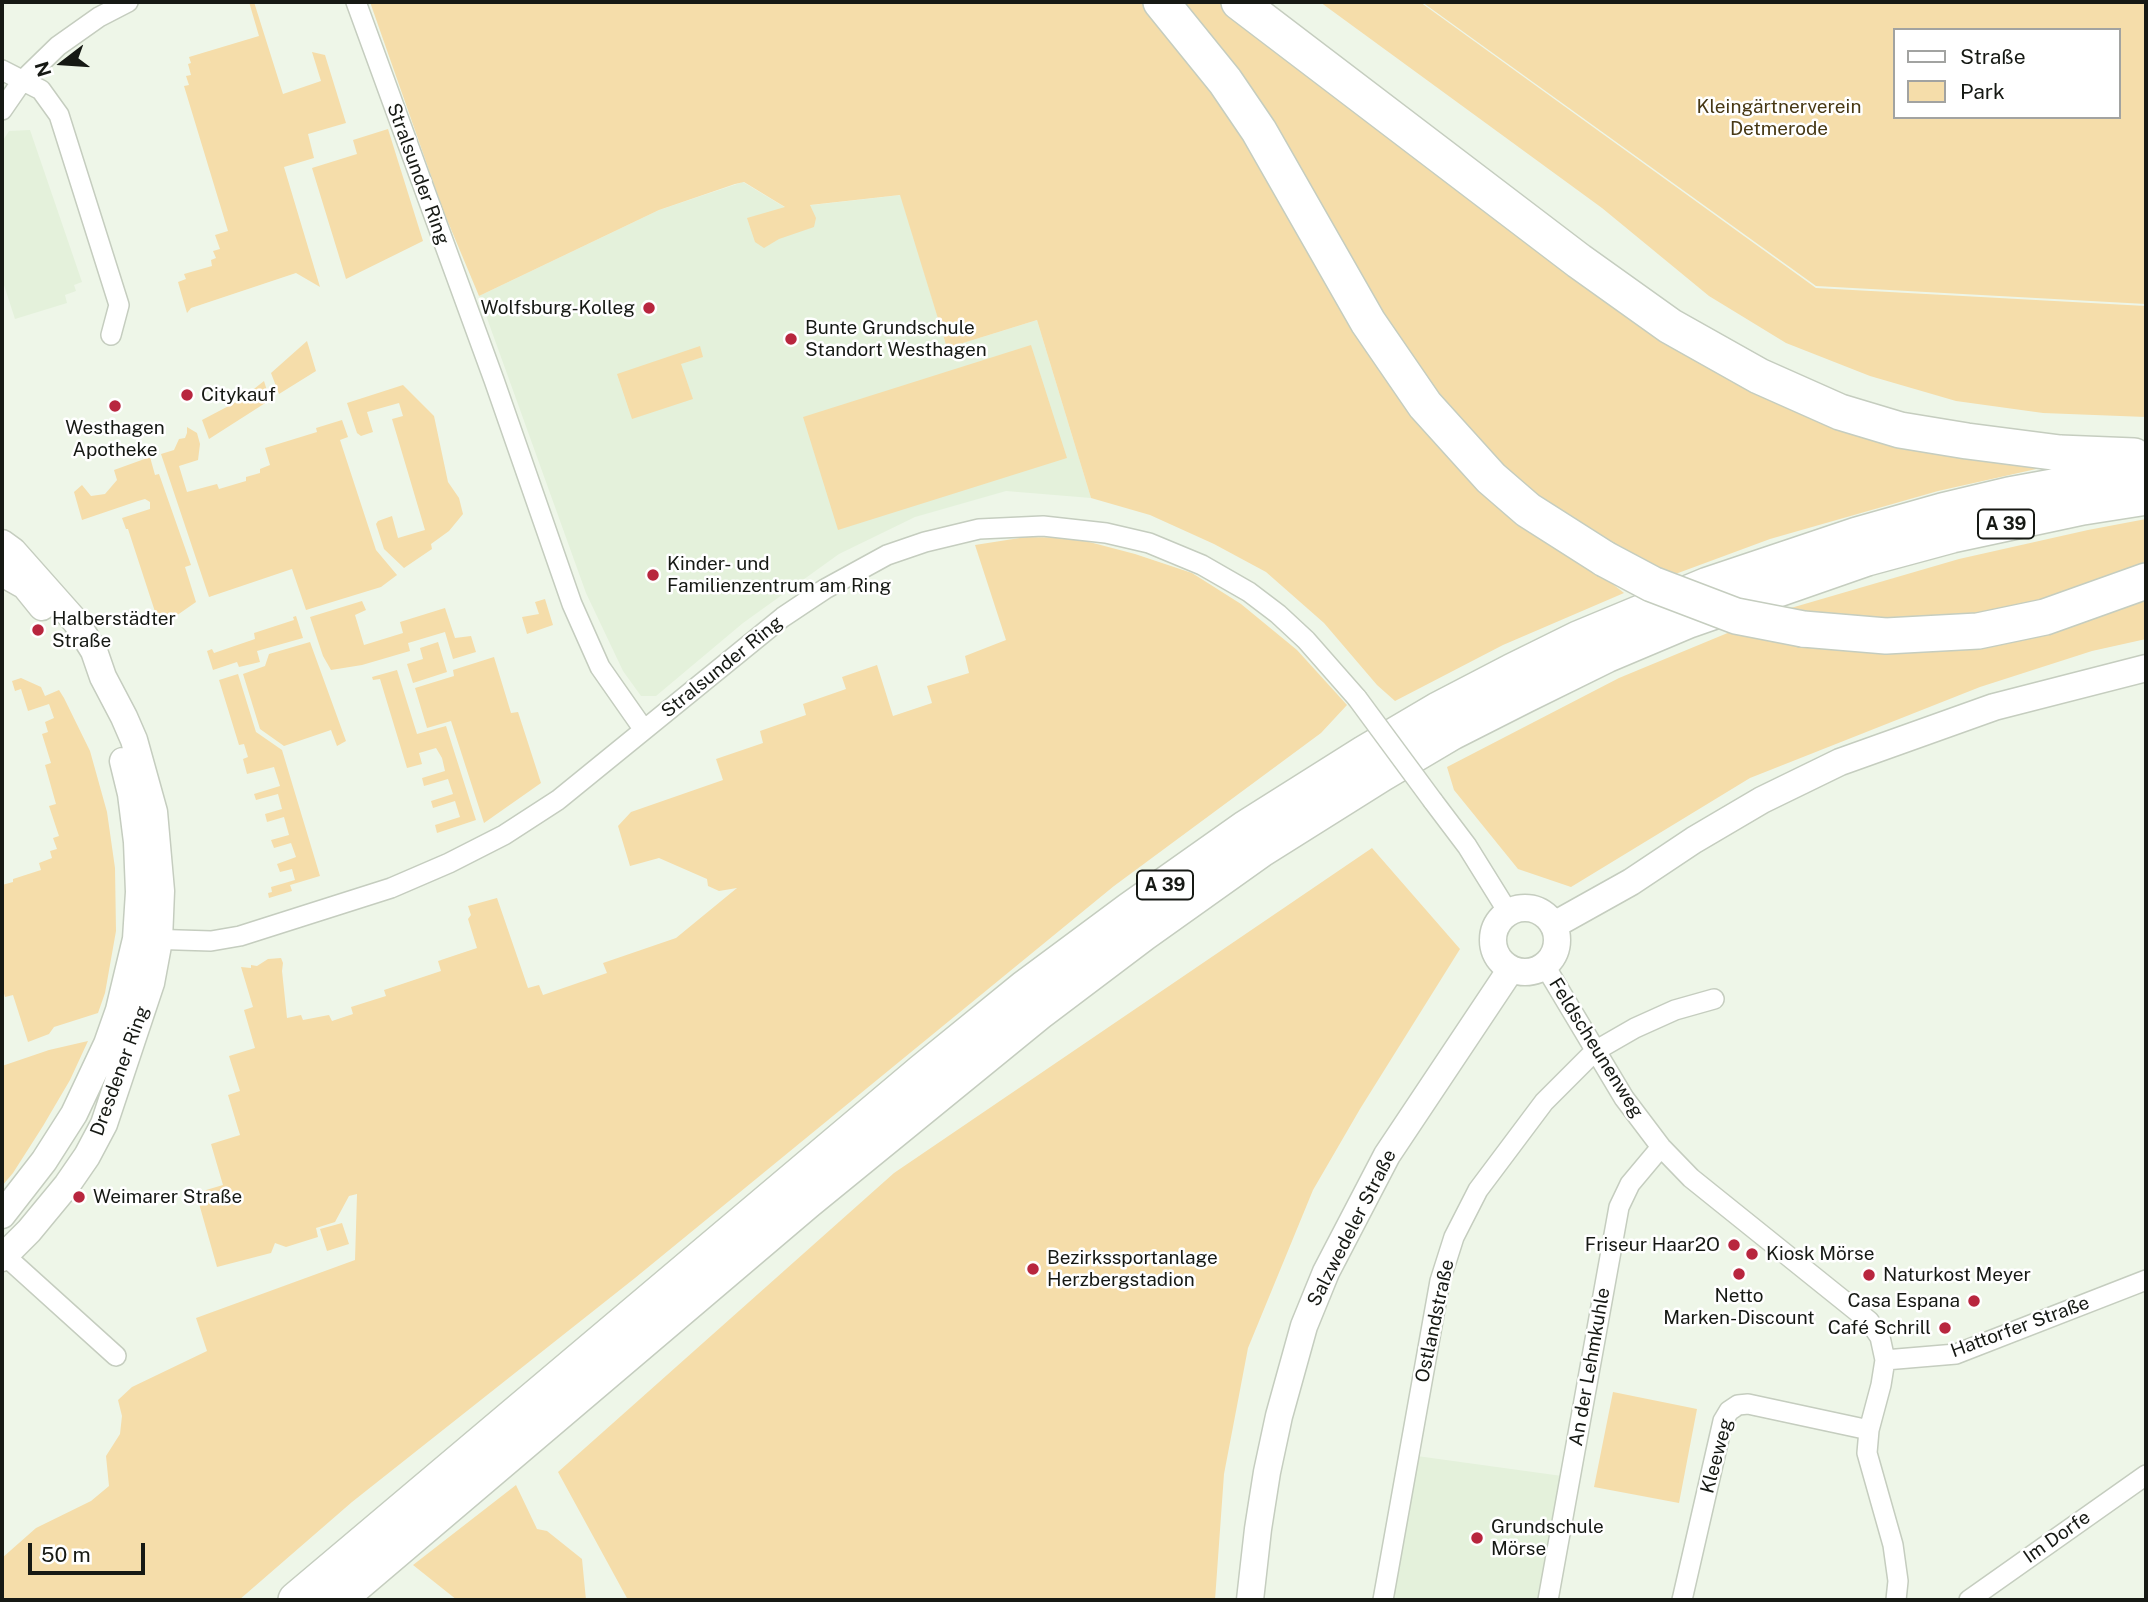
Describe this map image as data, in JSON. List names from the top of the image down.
{
  "streets": {
    "highway": ["A 39"],
    "street": [
      "Stralsunder Ring",
      "Feldscheunenweg",
      "Dresdener Ring",
      "Salzwedeler Straße",
      "Ostlandstraße",
      "Hattorfer Straße",
      "An der Lehmkuhle",
      "Kleeweg",
      "Im Dorfe"
    ]
  },
  "crossings": [
    ["Stralsunder Ring", "Feldscheunenweg"],
    ["Stralsunder Ring", "Dresdener Ring"],
    ["Stralsunder Ring", "Salzwedeler Straße"],
    ["Feldscheunenweg", "Salzwedeler Straße"],
    ["Feldscheunenweg", "Ostlandstraße"],
    ["Feldscheunenweg", "Hattorfer Straße"],
    ["Feldscheunenweg", "An der Lehmkuhle"]
  ],
  "parks": ["Kleingärtnerverein Detmerode"],
  "places": [
    "Wolfsburg-Kolleg",
    "Bunte Grundschule Standort Westhagen",
    "Citykauf",
    "Westhagen Apotheke",
    "Kinder- und Familienzentrum am Ring",
    "Halberstädter Straße",
    "Weimarer Straße",
    "Friseur Haar2O",
    "Kiosk Mörse",
    "Bezirkssportanlage Herzbergstadion",
    "Netto Marken-Discount",
    "Naturkost Meyer",
    "Casa Espana",
    "Café Schrill",
    "Grundschule Mörse"
  ],
  "legend": ["Straße", "Park"],
  "scale_bar": "50 m",
  "north": "left"
}
